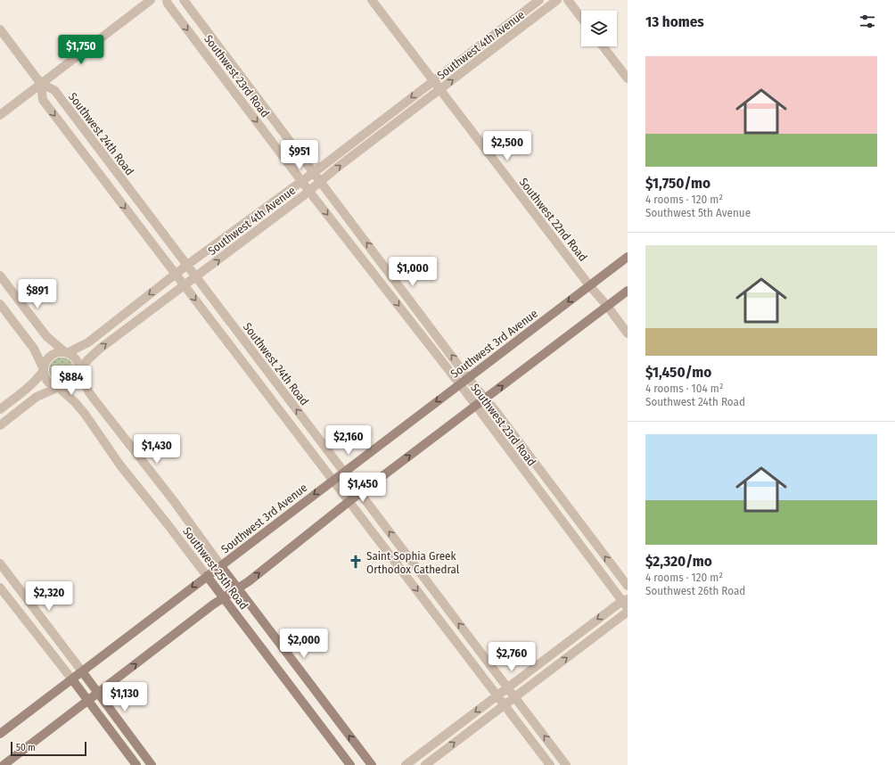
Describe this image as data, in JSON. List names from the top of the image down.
{
  "streets": {
    "main road": ["Southwest 3rd Avenue", "Southwest 25th Road"],
    "street": [
      "Southwest 4th Avenue",
      "Southwest 23rd Road",
      "Southwest 24th Road",
      "Southwest 22nd Road"
    ]
  },
  "crossings": [
    ["Southwest 4th Avenue", "Southwest 23rd Road"],
    ["Southwest 4th Avenue", "Southwest 24th Road"],
    ["Southwest 4th Avenue", "Southwest 22nd Road"],
    ["Southwest 4th Avenue", "Southwest 25th Road"],
    ["Southwest 23rd Road", "Southwest 3rd Avenue"],
    ["Southwest 24th Road", "Southwest 3rd Avenue"],
    ["Southwest 22nd Road", "Southwest 3rd Avenue"],
    ["Southwest 3rd Avenue", "Southwest 25th Road"]
  ],
  "places": {
    "church": ["Saint Sophia Greek Orthodox Cathedral"]
  },
  "scale_bar": "50 m",
  "page": {
    "heading": "13 homes",
    "price": [
      "$1,750",
      "$2,500",
      "$951",
      "$1,000",
      "$891",
      "$884",
      "$2,160",
      "$1,430",
      "$1,450",
      "$2,320",
      "$2,000",
      "$2,760",
      "$1,130"
    ],
    "list": [
      {
        "name": "$1,750/mo",
        "note": "4 rooms · 120 m² · Southwest 5th Avenue"
      },
      {
        "name": "$1,450/mo",
        "note": "4 rooms · 104 m² · Southwest 24th Road"
      },
      {
        "name": "$2,320/mo",
        "note": "4 rooms · 120 m² · Southwest 26th Road"
      }
    ],
    "scale": "50 m"
  }
}
